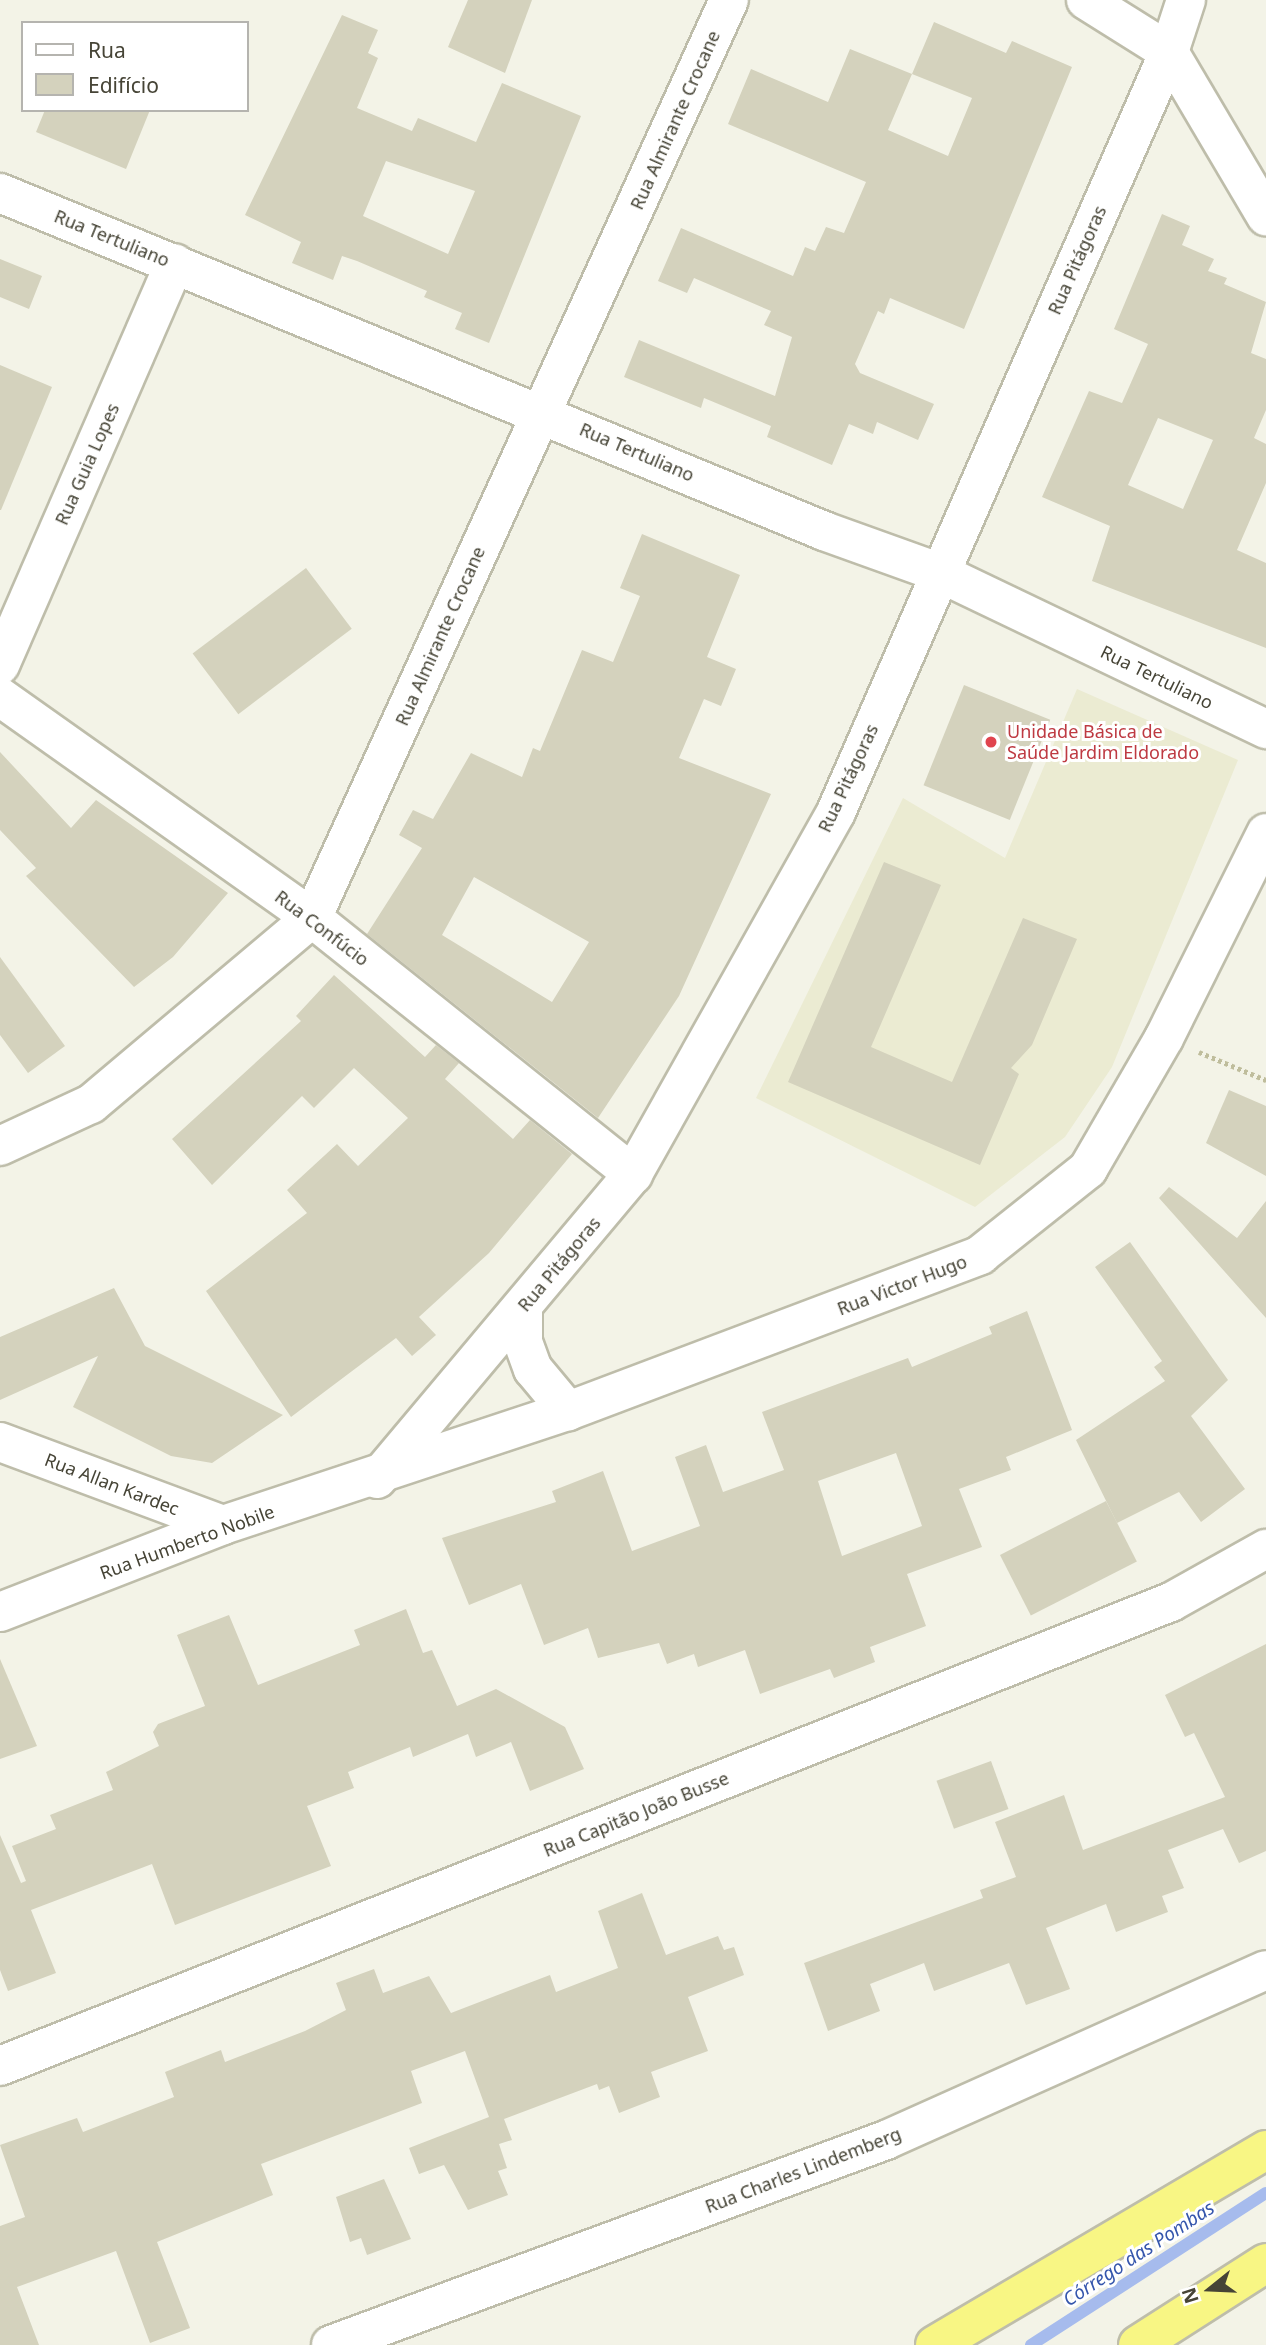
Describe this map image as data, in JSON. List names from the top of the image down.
{
  "streets": {
    "street": [
      "Rua Almirante Crocane",
      "Rua Tertuliano",
      "Rua Pitágoras",
      "Rua Guia Lopes",
      "Rua Confúcio",
      "Rua Victor Hugo",
      "Rua Allan Kardec",
      "Rua Humberto Nobile",
      "Rua Capitão João Busse",
      "Rua Charles Lindemberg"
    ]
  },
  "crossings": [
    ["Rua Almirante Crocane", "Rua Tertuliano"],
    ["Rua Almirante Crocane", "Rua Confúcio"],
    ["Rua Tertuliano", "Rua Pitágoras"],
    ["Rua Tertuliano", "Rua Guia Lopes"],
    ["Rua Pitágoras", "Rua Confúcio"],
    ["Rua Pitágoras", "Rua Victor Hugo"],
    ["Rua Pitágoras", "Rua Humberto Nobile"],
    ["Rua Victor Hugo", "Rua Humberto Nobile"],
    ["Rua Allan Kardec", "Rua Humberto Nobile"]
  ],
  "water": ["Córrego das Pombas"],
  "places": ["Unidade Básica de Saúde Jardim Eldorado"],
  "legend": ["Rua", "Edifício"],
  "north": "left"
}
